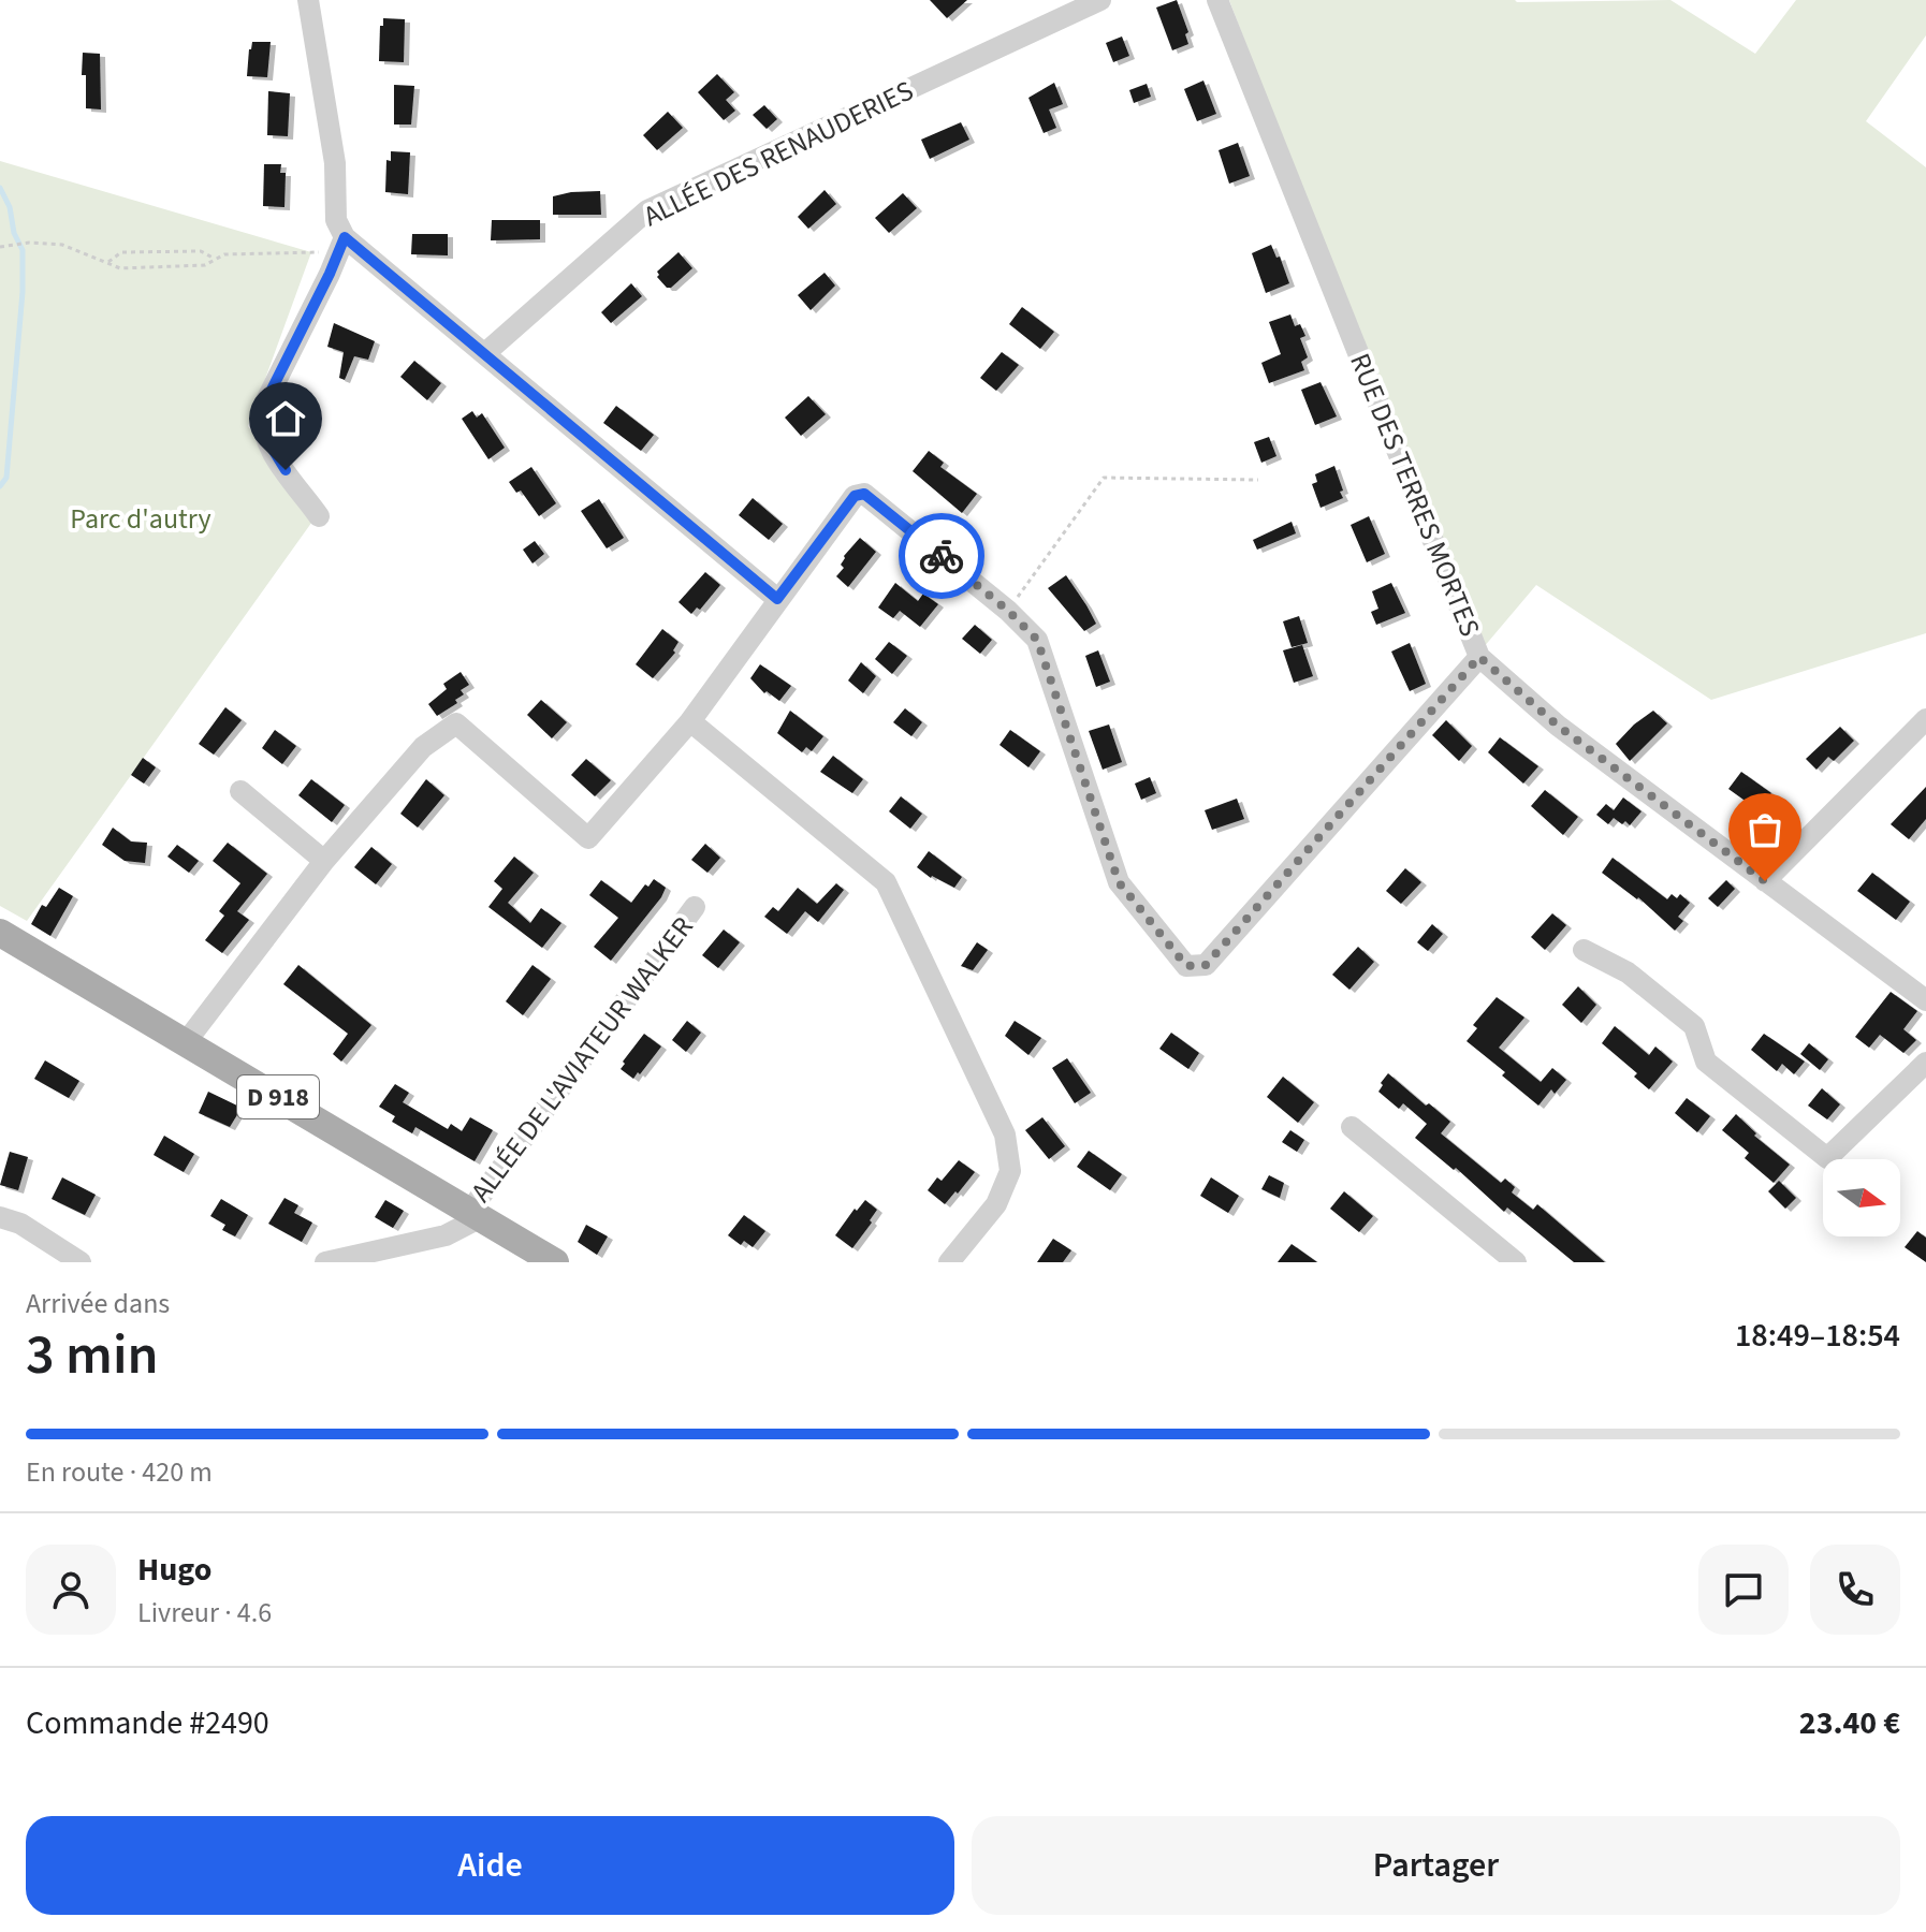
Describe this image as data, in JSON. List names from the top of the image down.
{
  "streets": {
    "main road": ["D 918"],
    "street": ["ALLÉE DES RENAUDERIES", "RUE DES TERRES MORTES", "ALLÉE DE L'AVIATEUR WALKER"]
  },
  "crossings": [
    ["ALLÉE DE L'AVIATEUR WALKER", "D 918"]
  ],
  "parks": ["Parc d'autry"],
  "north": "right",
  "page": {
    "heading": ["3 min", "Arrivée dans", "18:49–18:54"],
    "panel": [
      "Hugo",
      "Livreur · 4.6",
      "Commande #2490",
      "23.40 €"
    ],
    "bar": "En route · 420 m",
    "buttons": ["Aide", "Partager"]
  }
}
